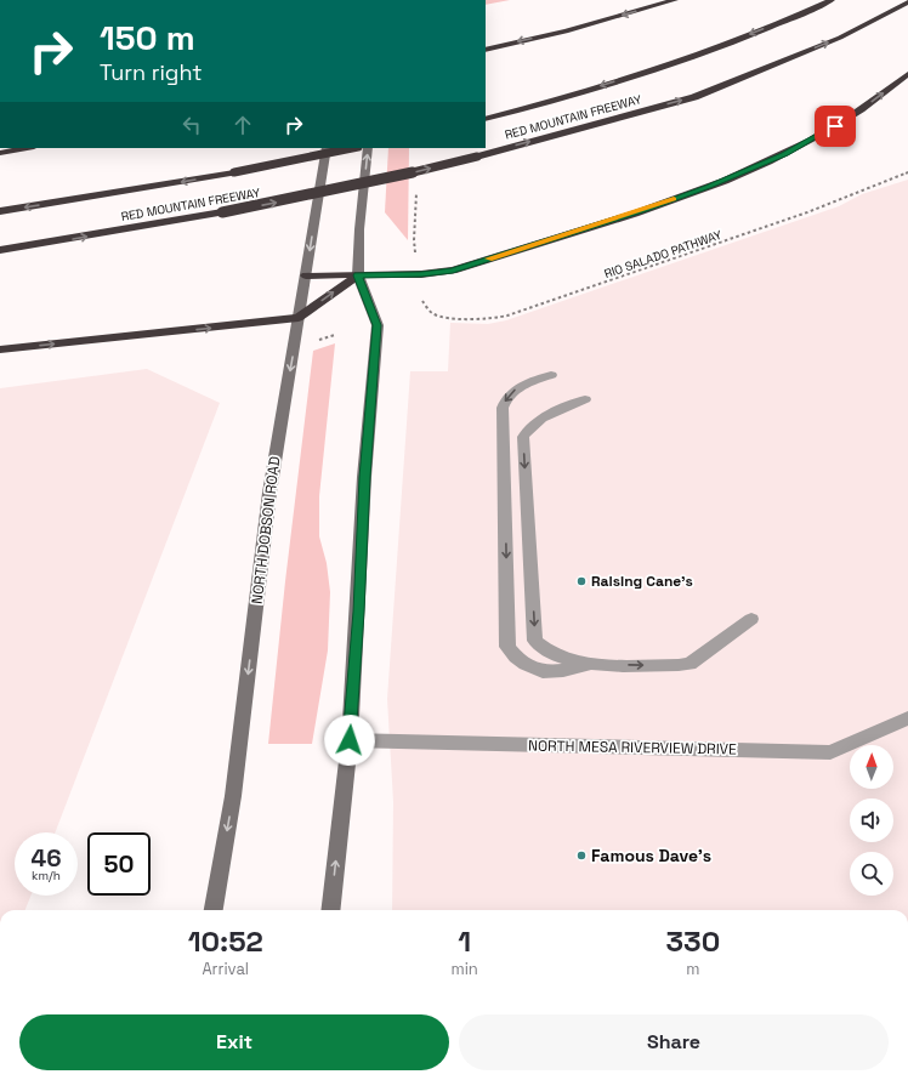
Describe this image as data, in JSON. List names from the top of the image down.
{
  "streets": {
    "highway": ["RED MOUNTAIN FREEWAY"],
    "main road": ["NORTH DOBSON ROAD"],
    "street": ["NORTH MESA RIVERVIEW DRIVE"],
    "path": ["RIO SALADO PATHWAY"]
  },
  "places": ["Raising Cane's", "Famous Dave's"],
  "north": "top",
  "page": {
    "turn": ["150 m", "Turn right"],
    "speed": "46 km/h",
    "limit": "50",
    "eta": [
      "10:52",
      "Arrival",
      "1",
      "min",
      "330",
      "m"
    ],
    "buttons": ["Exit", "Share"]
  }
}
